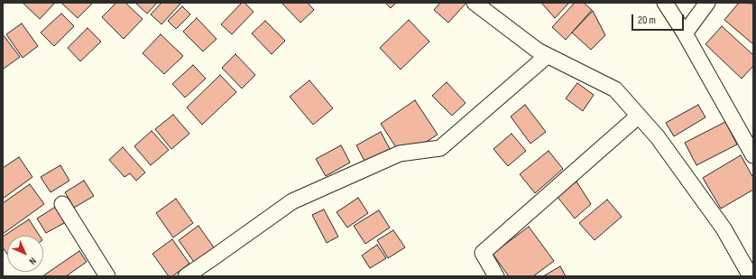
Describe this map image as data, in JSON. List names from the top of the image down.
{
  "scale_bar": "20 m",
  "north": "bottom right"
}
